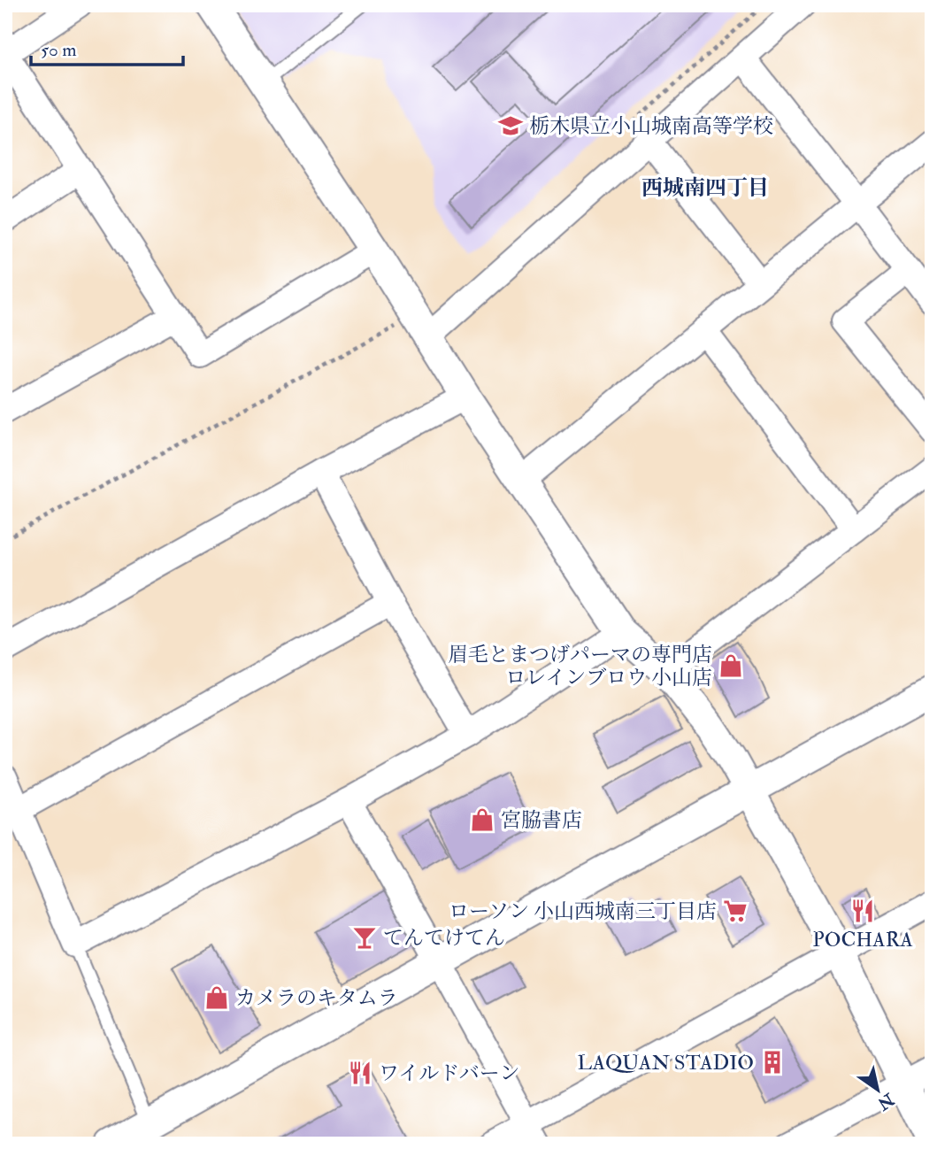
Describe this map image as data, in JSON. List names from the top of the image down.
{
  "districts": ["西城南四丁目"],
  "places": {
    "school or university": ["栃木県立小山城南高等学校"],
    "shop": ["眉毛とまつげパーマの専門店 ロレインブロウ 小山店", "宮脇書店", "カメラのキタムラ"],
    "supermarket": ["ローソン 小山西城南三丁目店"],
    "restaurant": ["POCHARA", "ワイルドバーン"],
    "bar": ["てんてけてん"],
    "building": ["LAQUAN STADIO"]
  },
  "scale_bar": "50 m",
  "north": "bottom right"
}
